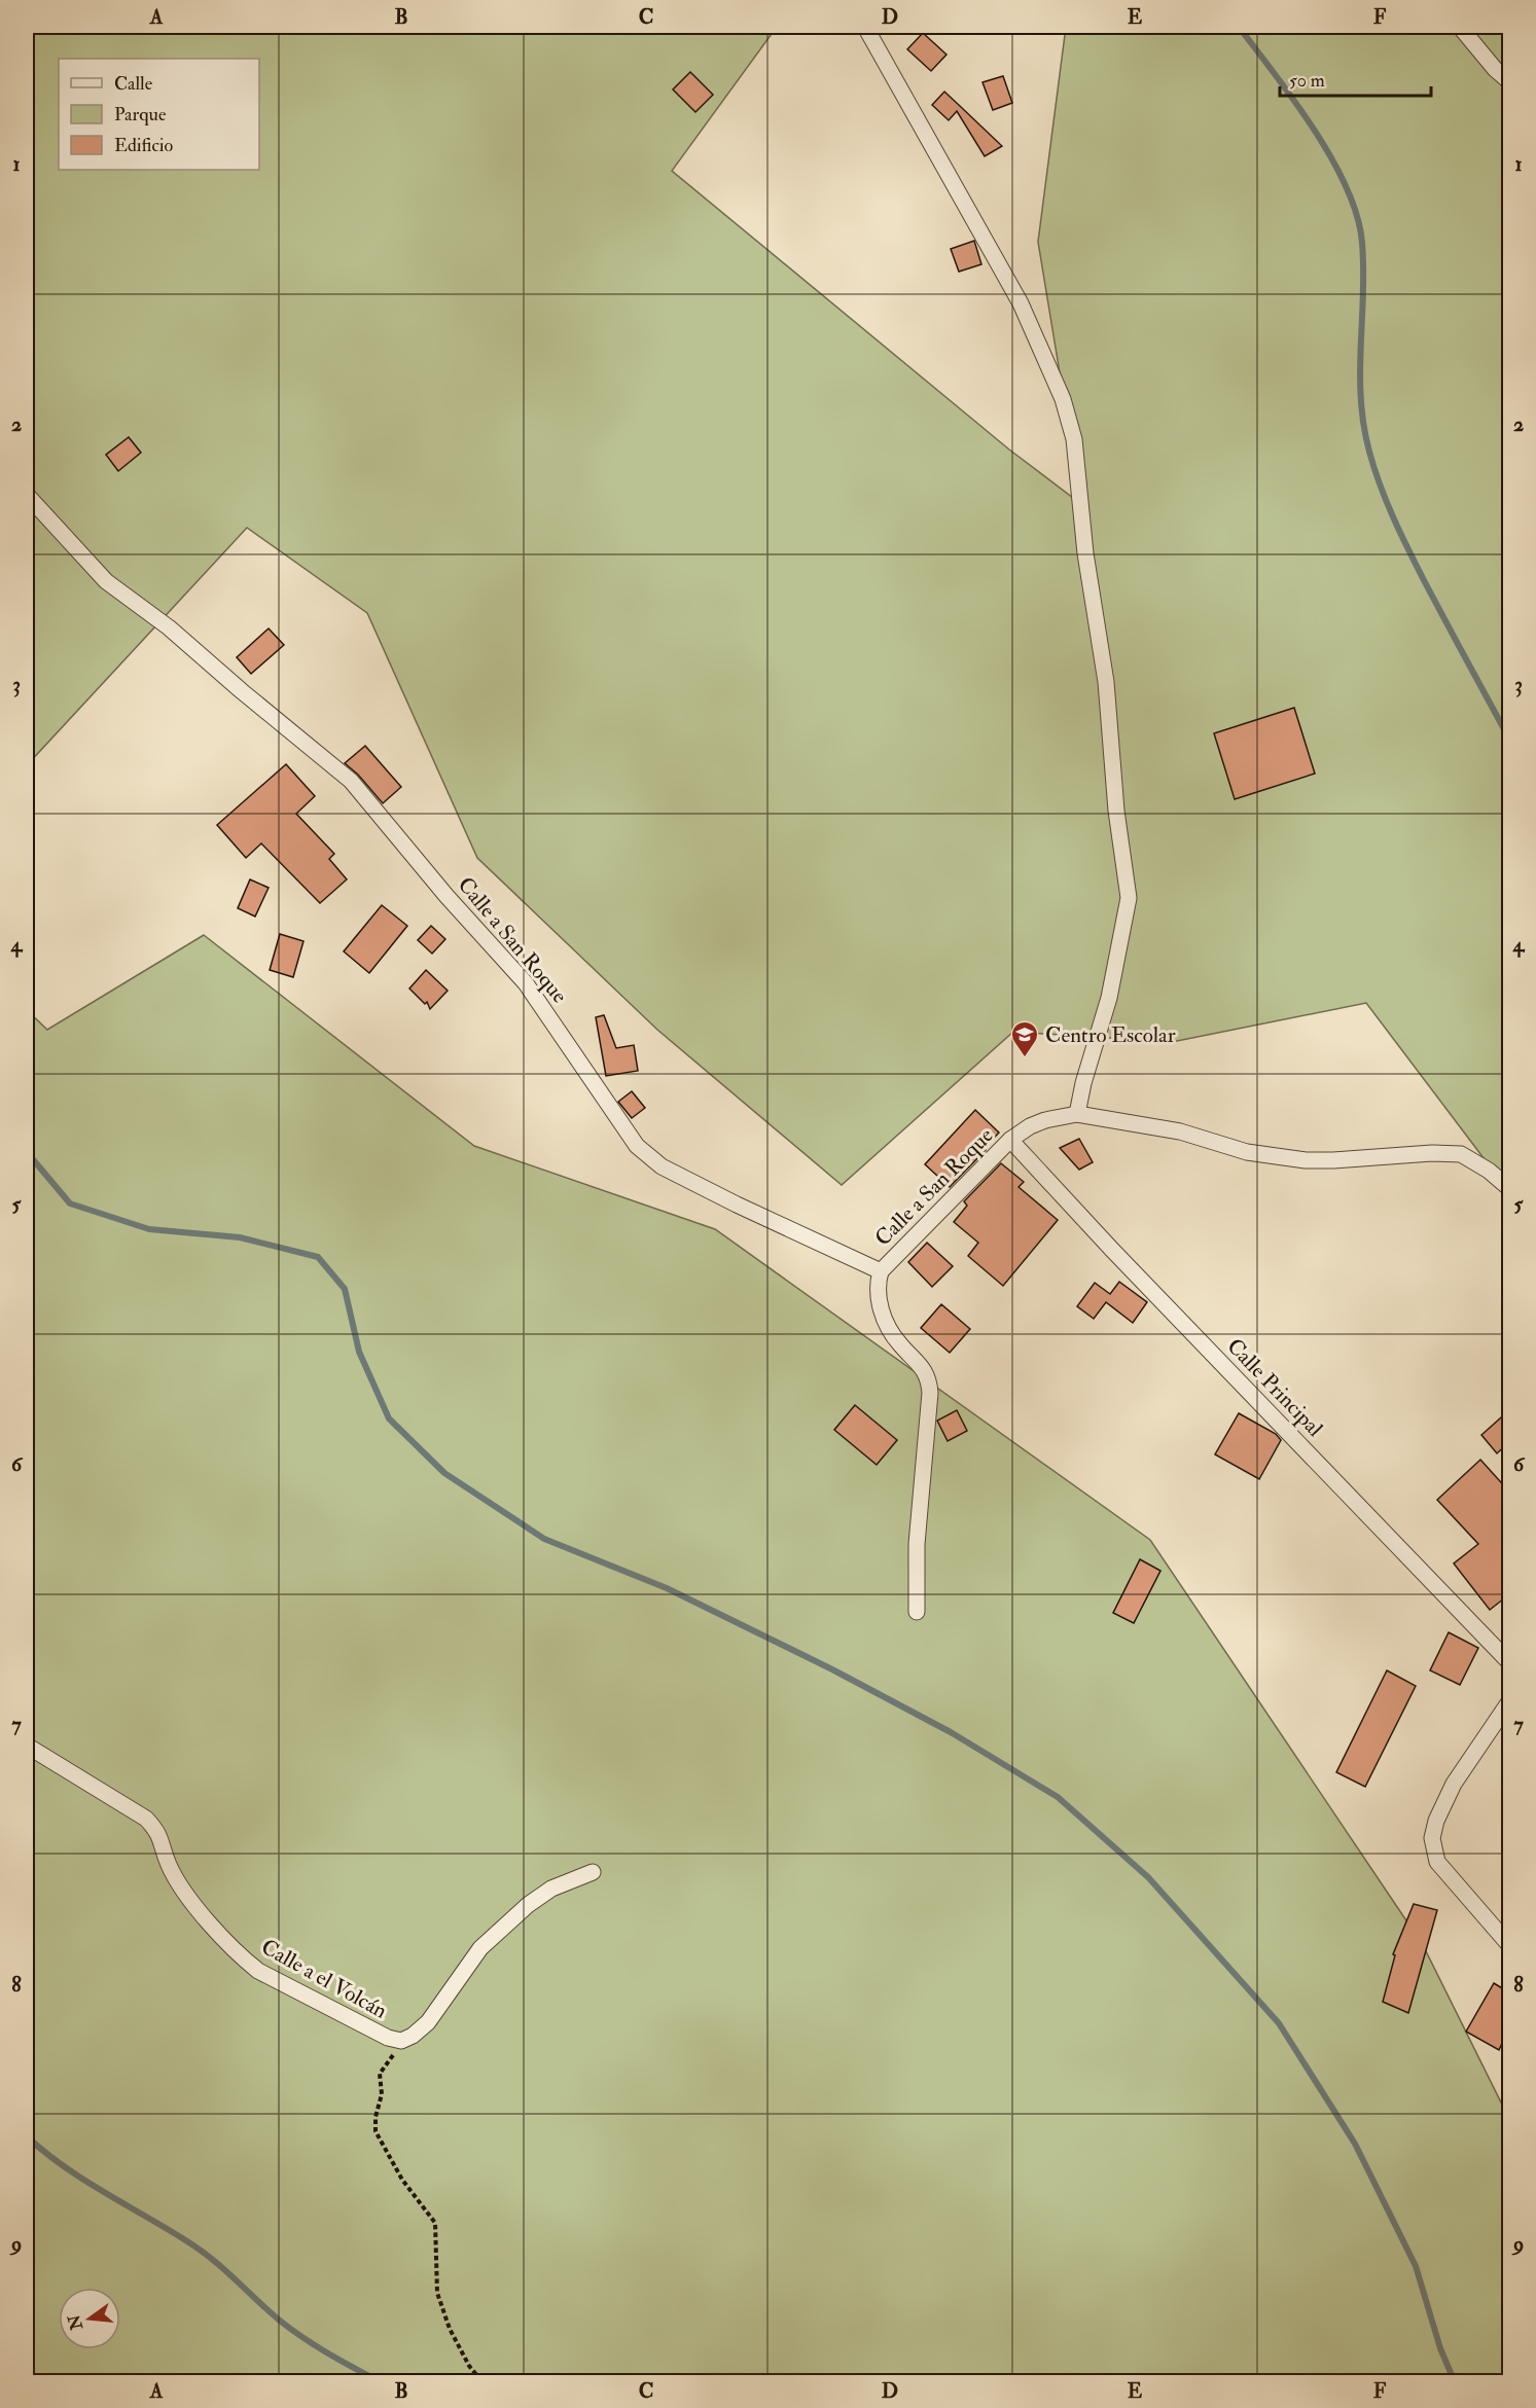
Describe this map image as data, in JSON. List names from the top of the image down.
{
  "streets": {
    "street": ["Calle a San Roque", "Calle Principal", "Calle a el Volcán"]
  },
  "crossings": [
    ["Calle a San Roque", "Calle Principal"]
  ],
  "places": {
    "school or university": ["Centro Escolar"]
  },
  "legend": ["Calle", "Parque", "Edificio"],
  "scale_bar": "50 m",
  "north": "left",
  "grid": {
    "columns": [
      "A",
      "B",
      "C",
      "D",
      "E",
      "F"
    ],
    "rows": [
      "1",
      "2",
      "3",
      "4",
      "5",
      "6",
      "7",
      "8",
      "9"
    ]
  }
}
